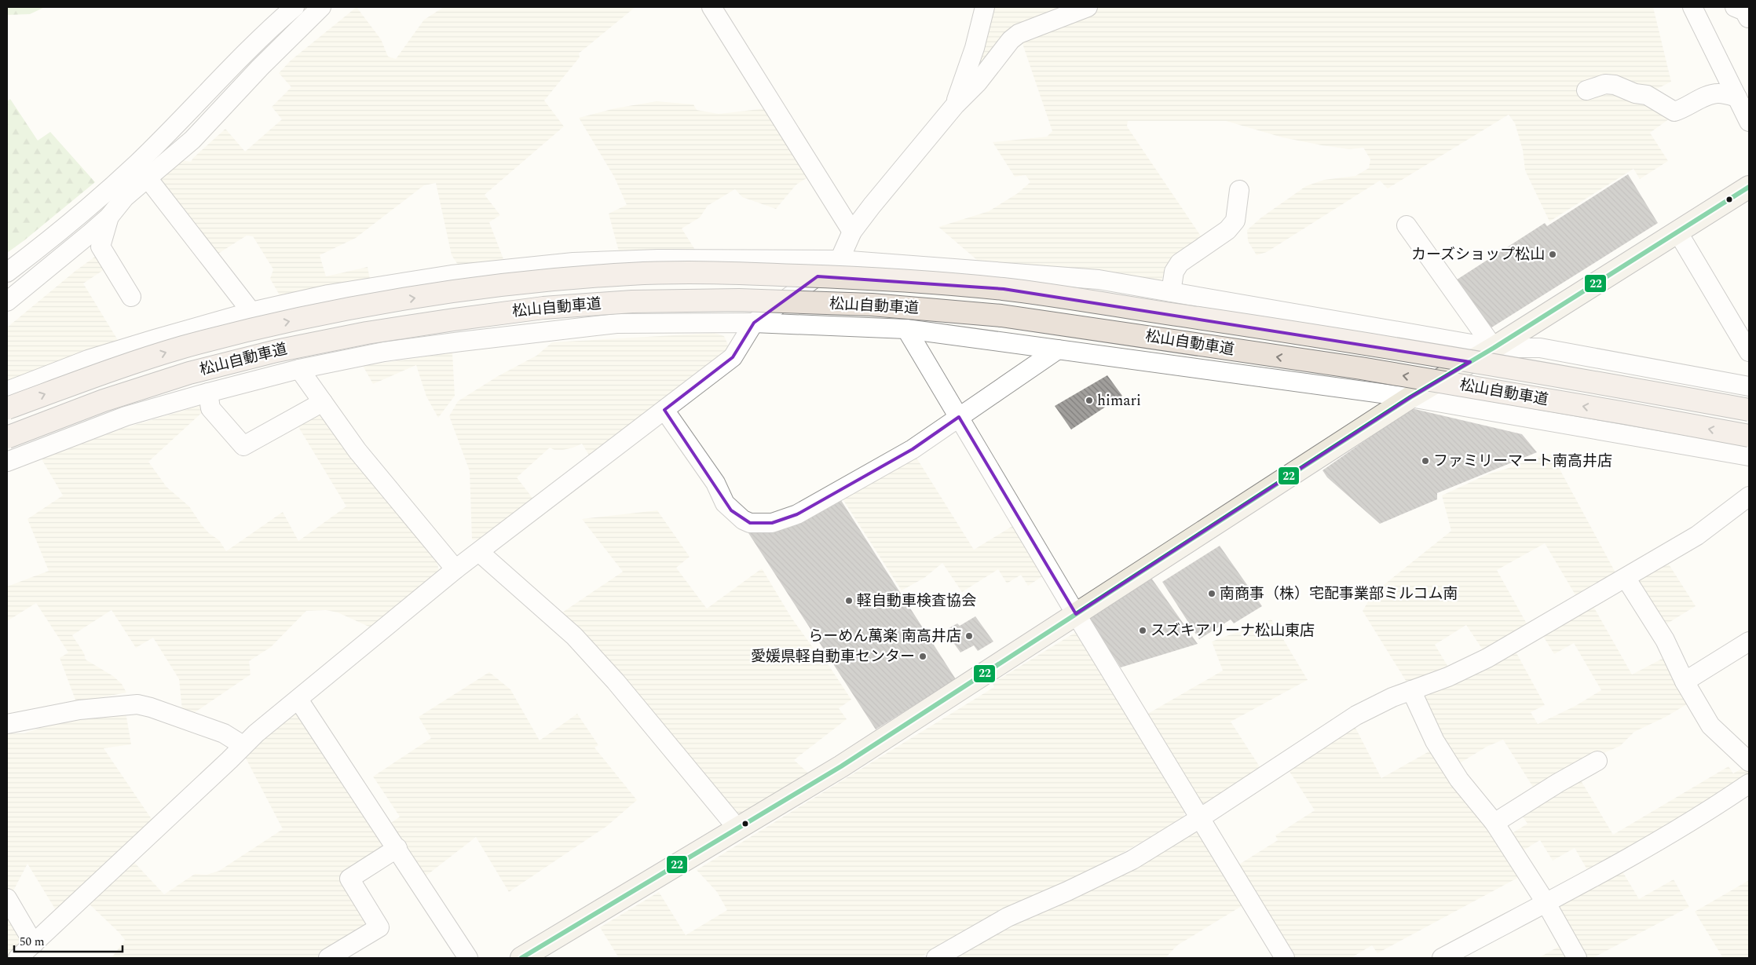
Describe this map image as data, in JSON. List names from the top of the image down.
{
  "streets": {
    "highway": ["松山自動車道"]
  },
  "places": [
    "カーズショップ松山",
    "himari",
    "ファミリーマート南高井店",
    "南商事（株）宅配事業部ミルコム南",
    "軽自動車検査協会",
    "スズキアリーナ松山東店",
    "らーめん萬楽 南高井店",
    "愛媛県軽自動車センター"
  ],
  "lines": ["transit line 22"],
  "scale_bar": "50 m"
}
